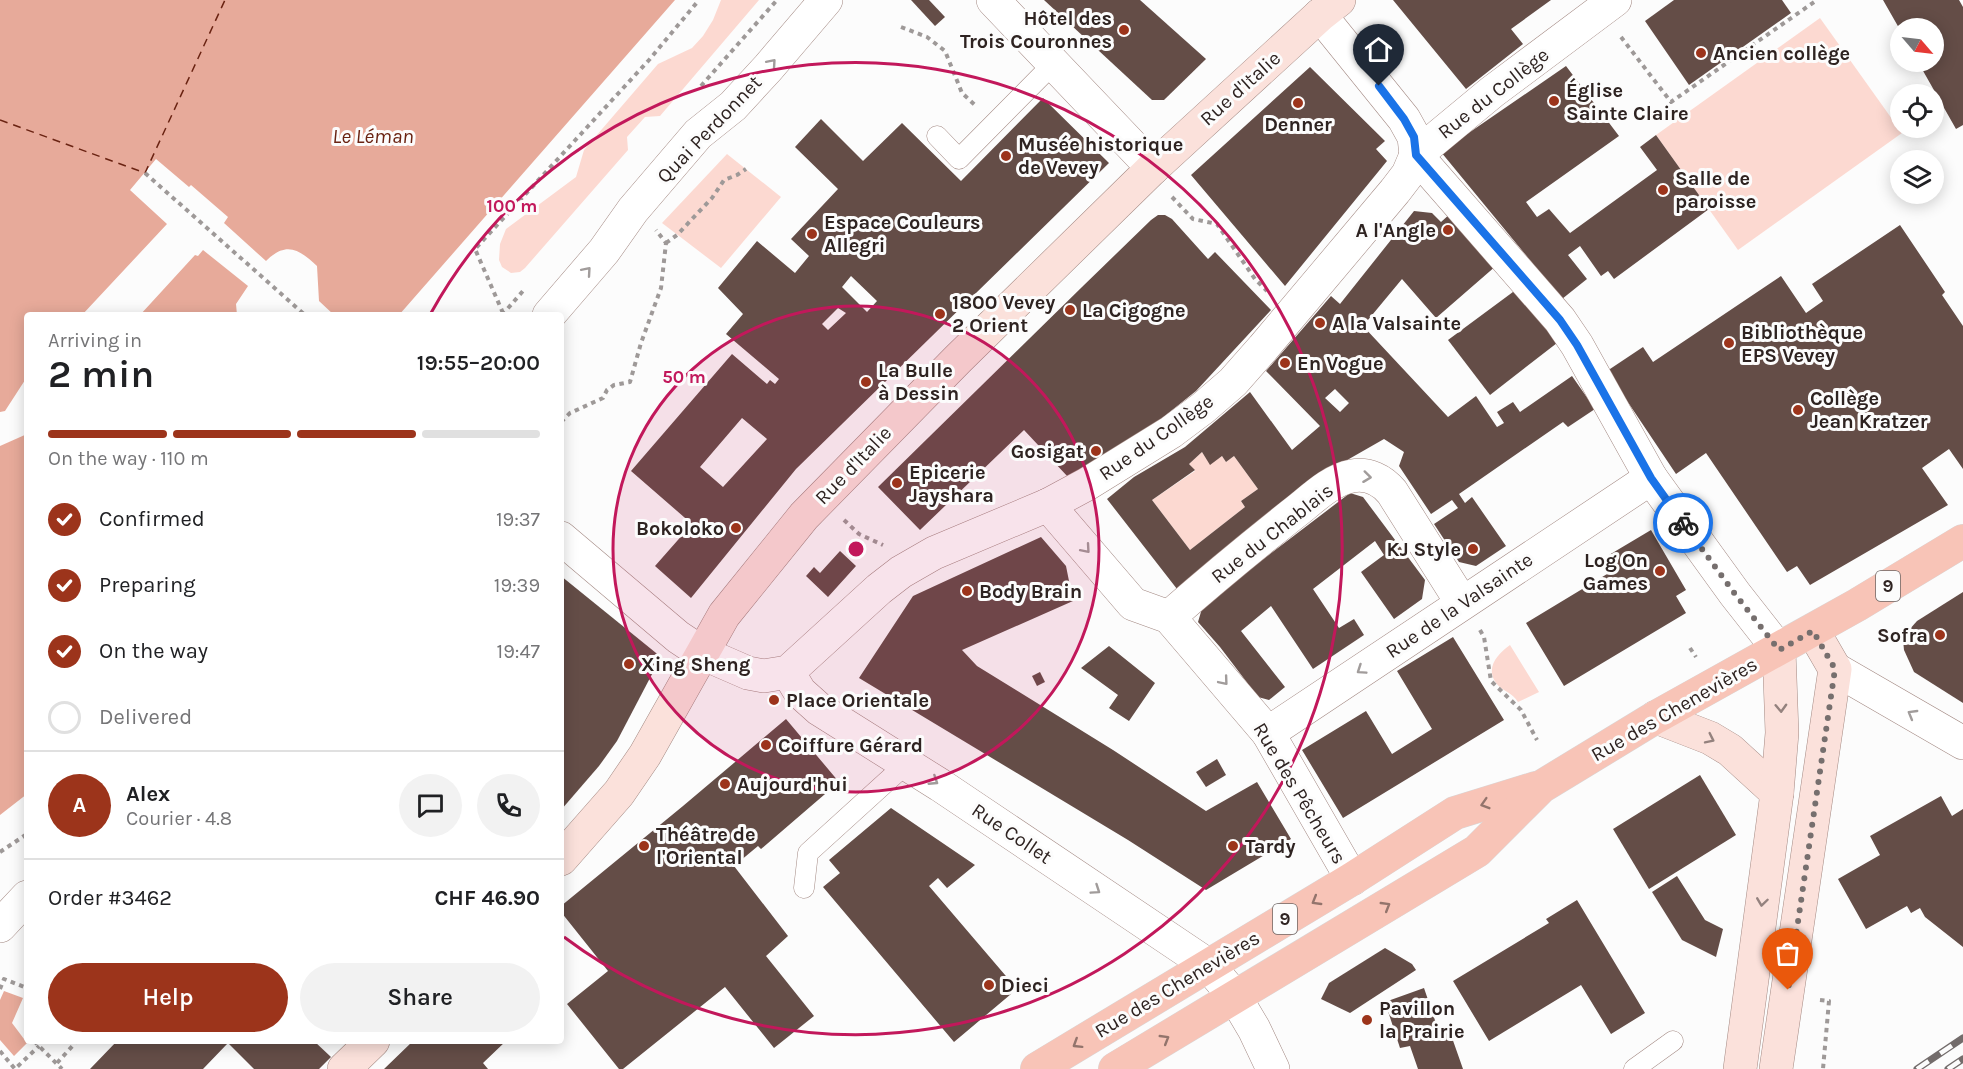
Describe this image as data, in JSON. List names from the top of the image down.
{
  "streets": {
    "main road": ["9", "Rue des Chenevières"],
    "street": [
      "Rue d'Italie",
      "Rue du Collège",
      "Quai Perdonnet",
      "Rue du Chablais",
      "Rue de la Valsainte",
      "Rue des Pêcheurs",
      "Rue Collet"
    ]
  },
  "crossings": [
    ["Rue du Collège", "Rue Collet"],
    ["Rue du Chablais", "Rue de la Valsainte"],
    ["Rue du Chablais", "Rue des Pêcheurs"],
    ["Rue de la Valsainte", "Rue des Pêcheurs"],
    ["Rue des Chenevières", "Rue des Pêcheurs"],
    ["Rue des Chenevières", "Rue Collet"]
  ],
  "one_way": ["Quai Perdonnet", "Rue de la Valsainte", "Rue des Pêcheurs"],
  "water": ["Le Léman"],
  "places": [
    "Hôtel des Trois Couronnes",
    "Ancien collège",
    "Église Sainte Claire",
    "Denner",
    "Musée historique de Vevey",
    "Salle de paroisse",
    "A l'Angle",
    "Espace Couleurs Allegri",
    "La Cigogne",
    "1800 Vevey 2 Orient",
    "A la Valsainte",
    "Bibliothèque EPS Vevey",
    "En Vogue",
    "La Bulle à Dessin",
    "Collège Jean Kratzer",
    "Gosigat",
    "Epicerie Jayshara",
    "Bokoloko",
    "KJ Style",
    "Log On Games",
    "Body Brain",
    "Sofra",
    "Xing Sheng",
    "Place Orientale",
    "Coiffure Gérard",
    "Aujourd'hui",
    "Théâtre de l'Oriental",
    "Tardy",
    "Dieci",
    "Pavillon la Prairie"
  ],
  "north": "bottom right",
  "page": {
    "heading": ["2 min", "Arriving in", "19:55–20:00"],
    "panel": [
      "Alex",
      "Courier · 4.8",
      "Order #3462",
      "CHF 46.90"
    ],
    "bar": "On the way · 110 m",
    "list": [
      ["Confirmed", "19:37"],
      ["Preparing", "19:39"],
      ["On the way", "19:47"],
      "Delivered"
    ],
    "round": "A",
    "buttons": ["Help", "Share"]
  },
  "rings": ["100 m", "50 m"]
}
